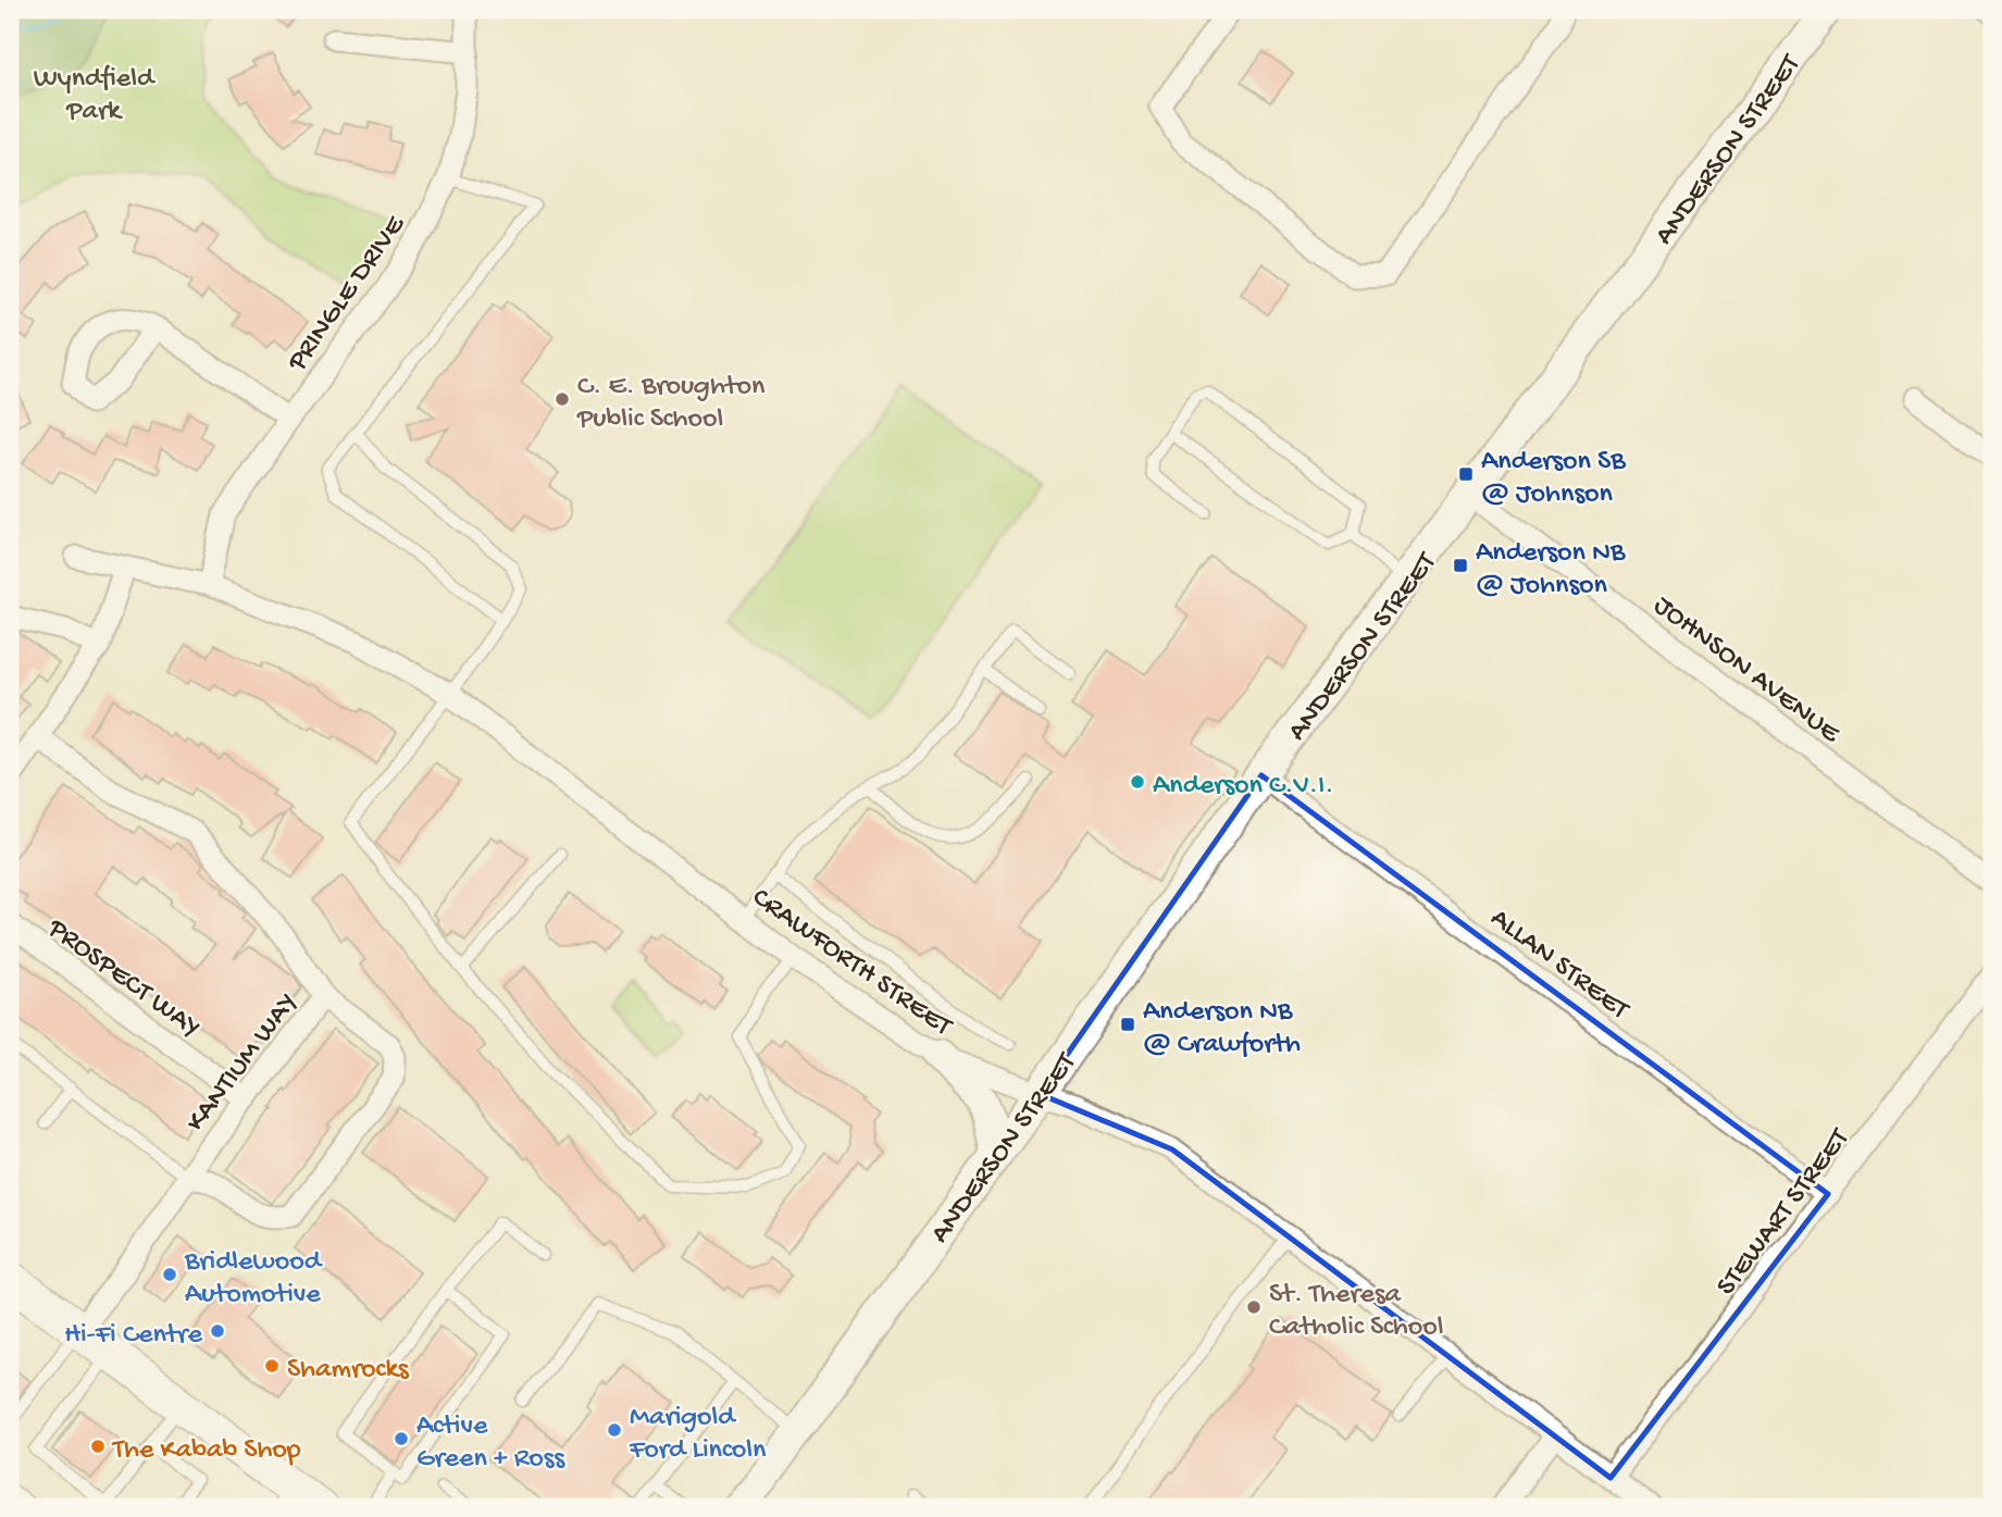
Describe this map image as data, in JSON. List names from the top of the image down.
{
  "streets": {
    "main road": ["ANDERSON STREET"],
    "street": [
      "PRINGLE DRIVE",
      "JOHNSON AVENUE",
      "CRAWFORTH STREET",
      "ALLAN STREET",
      "PROSPECT WAY",
      "KANTIUM WAY",
      "STEWART STREET"
    ]
  },
  "crossings": [
    ["ANDERSON STREET", "JOHNSON AVENUE"],
    ["ANDERSON STREET", "CRAWFORTH STREET"],
    ["ANDERSON STREET", "ALLAN STREET"],
    ["PRINGLE DRIVE", "CRAWFORTH STREET"],
    ["CRAWFORTH STREET", "STEWART STREET"],
    ["ALLAN STREET", "STEWART STREET"],
    ["PROSPECT WAY", "KANTIUM WAY"]
  ],
  "parks": ["Wyndfield Park"],
  "places": {
    "other": [
      "C. E. Broughton Public School",
      "Anderson C.V.I.",
      "Bridlewood Automotive",
      "St. Theresa Catholic School",
      "Hi-Fi Centre",
      "Shamrocks",
      "Marigold Ford Lincoln",
      "Active Green + Ross",
      "The Kabab Shop"
    ],
    "transit": ["Anderson SB @ Johnson", "Anderson NB @ Johnson", "Anderson NB @ Crawforth"]
  }
}
